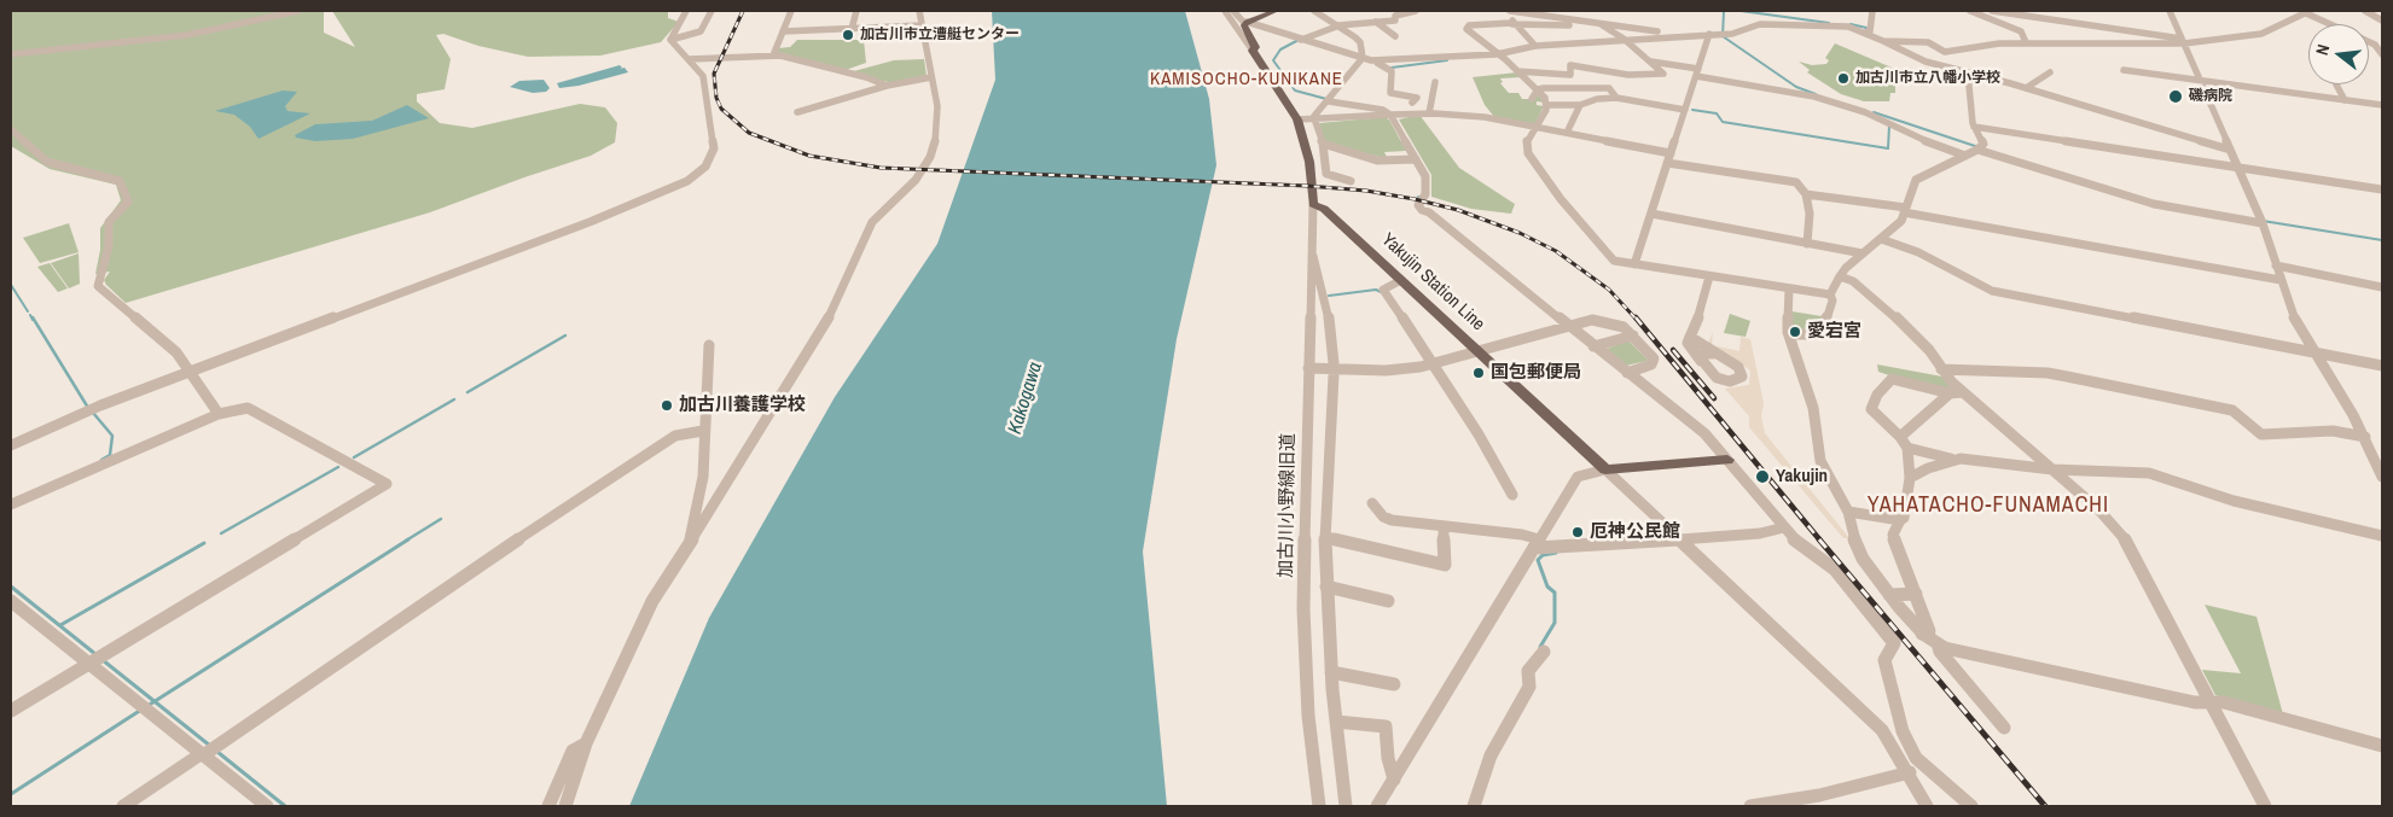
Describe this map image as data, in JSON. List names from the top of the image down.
{
  "streets": {
    "main road": ["Yakujin Station Line"],
    "street": ["加古川小野線旧道"]
  },
  "crossings": [
    ["Yakujin Station Line", "加古川小野線旧道"]
  ],
  "districts": ["KAMISOCHO-KUNIKANE", "YAHATACHO-FUNAMACHI"],
  "water": ["Kakogawa"],
  "places": [
    "加古川市立漕艇センター",
    "加古川市立八幡小学校",
    "磯病院",
    "愛宕宮",
    "国包郵便局",
    "加古川養護学校",
    "Yakujin",
    "厄神公民館"
  ],
  "north": "left"
}
